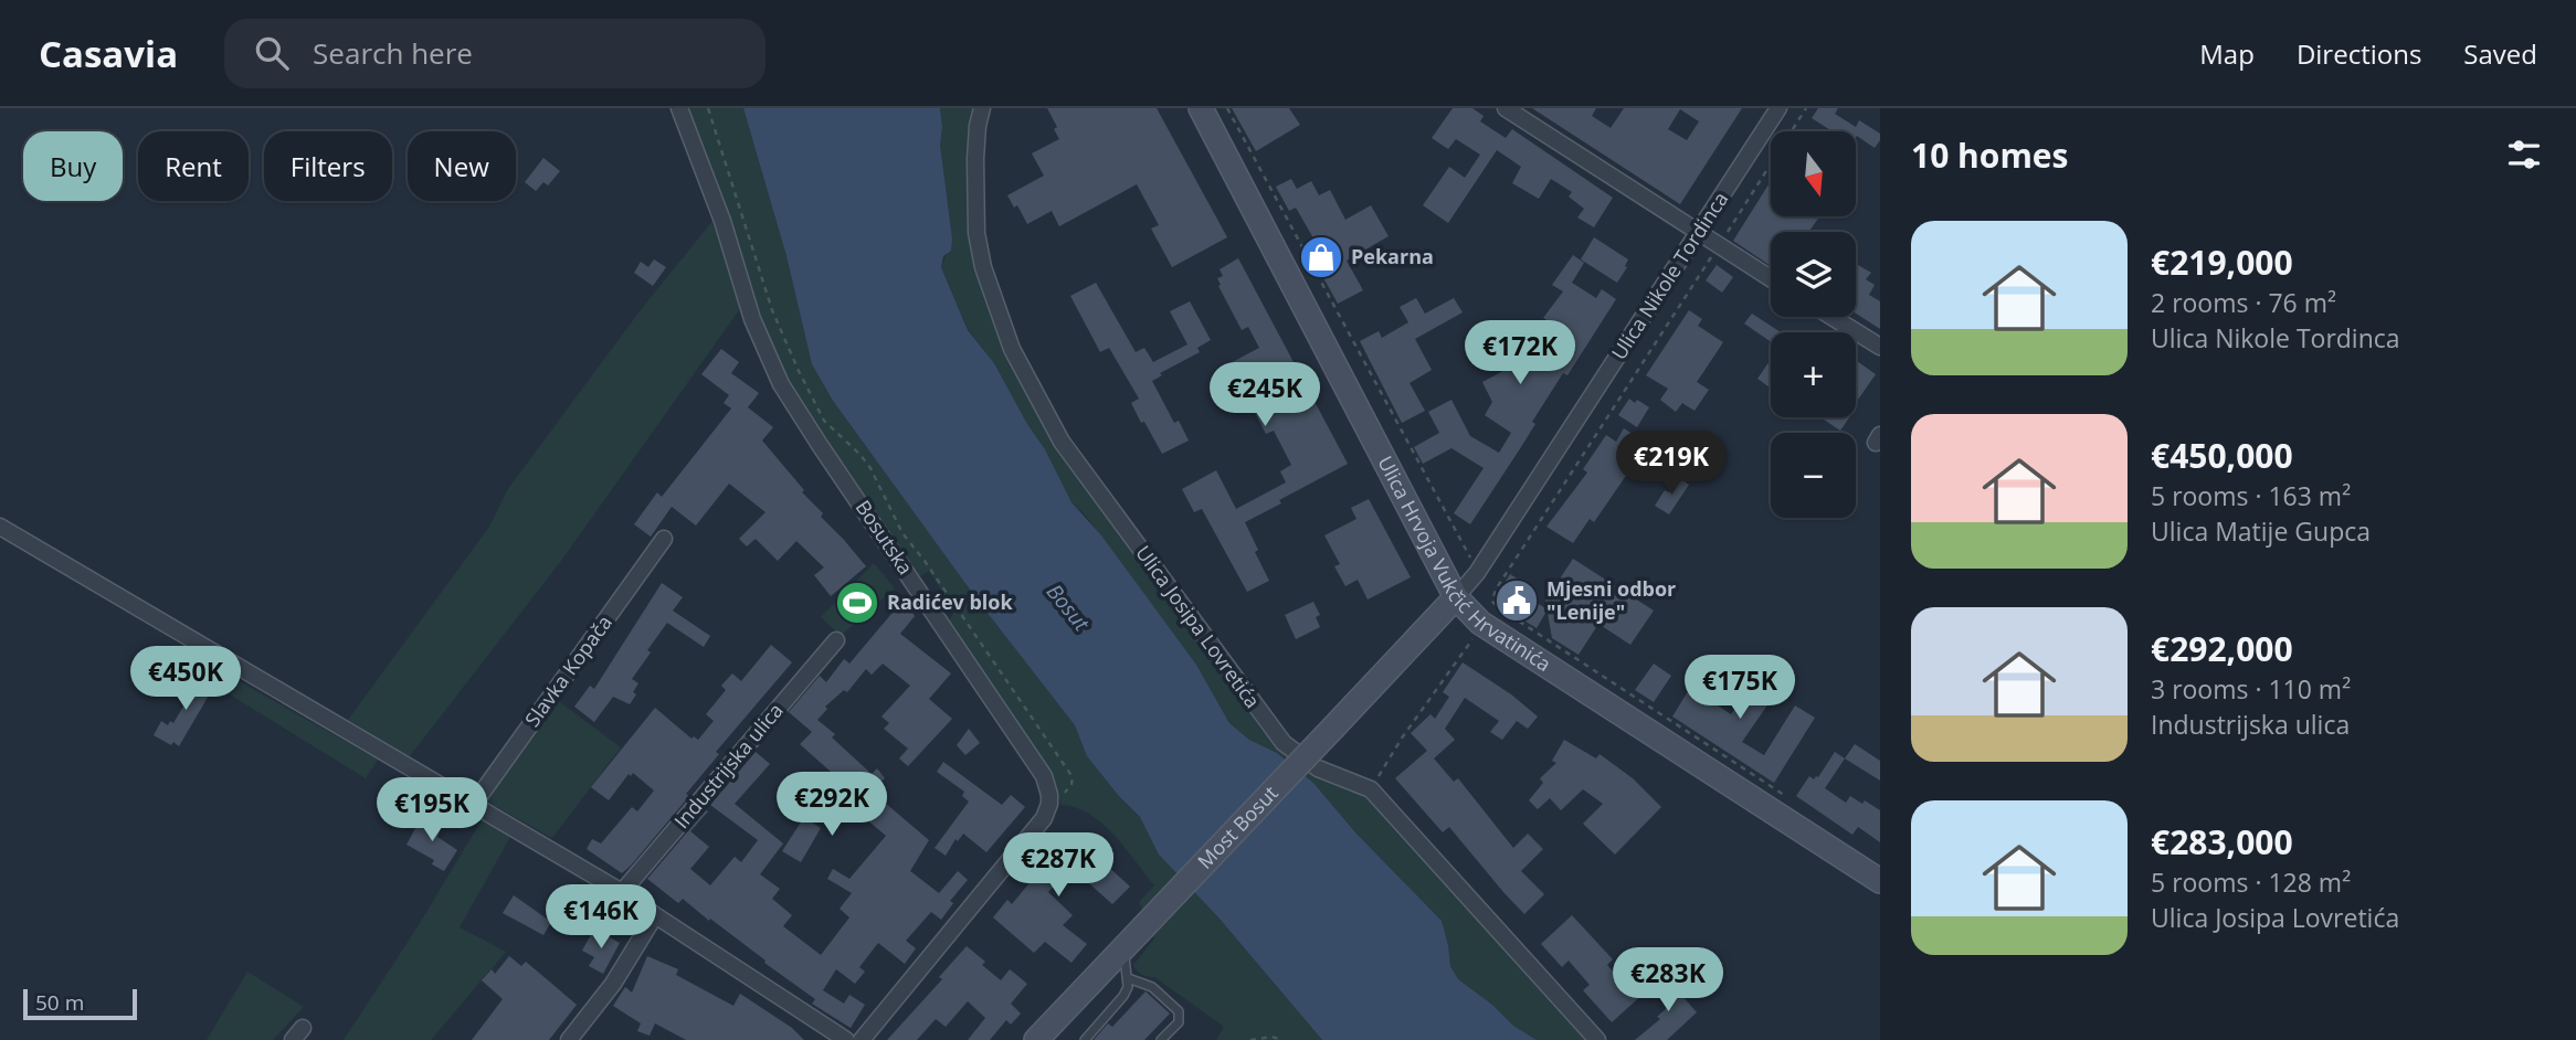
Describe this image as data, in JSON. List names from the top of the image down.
{
  "streets": {
    "main road": ["Ulica Hrvoja Vukčić Hrvatinića", "Most Bosut"],
    "street": [
      "Ulica Nikole Tordinca",
      "Bosutska",
      "Ulica Josipa Lovretića",
      "Slavka Kopača",
      "Industrijska ulica"
    ]
  },
  "crossings": [
    ["Ulica Nikole Tordinca", "Ulica Hrvoja Vukčić Hrvatinića"],
    ["Ulica Nikole Tordinca", "Most Bosut"],
    ["Ulica Hrvoja Vukčić Hrvatinića", "Most Bosut"]
  ],
  "water": ["Bosut"],
  "places": {
    "shop": ["Pekarna"],
    "public building": ["Mjesni odbor \"Lenije\""],
    "sports": ["Radićev blok"]
  },
  "scale_bar": "50 m",
  "north": "bottom",
  "page": {
    "header": "Casavia",
    "search": "Search here",
    "nav": ["Map", "Directions", "Saved"],
    "heading": "10 homes",
    "map_buttons": ["+", "−"],
    "chip": [
      "Buy",
      "Rent",
      "Filters",
      "New"
    ],
    "list": [
      {
        "name": "€219,000",
        "note": "2 rooms · 76 m² · Ulica Nikole Tordinca"
      },
      {
        "name": "€450,000",
        "note": "5 rooms · 163 m² · Ulica Matije Gupca"
      },
      {
        "name": "€292,000",
        "note": "3 rooms · 110 m² · Industrijska ulica"
      },
      {
        "name": "€283,000",
        "note": "5 rooms · 128 m² · Ulica Josipa Lovretića"
      }
    ],
    "price": [
      "€172K",
      "€245K",
      "€219K",
      "€450K",
      "€175K",
      "€292K",
      "€195K",
      "€287K",
      "€146K",
      "€283K"
    ],
    "scale": "50 m"
  }
}
